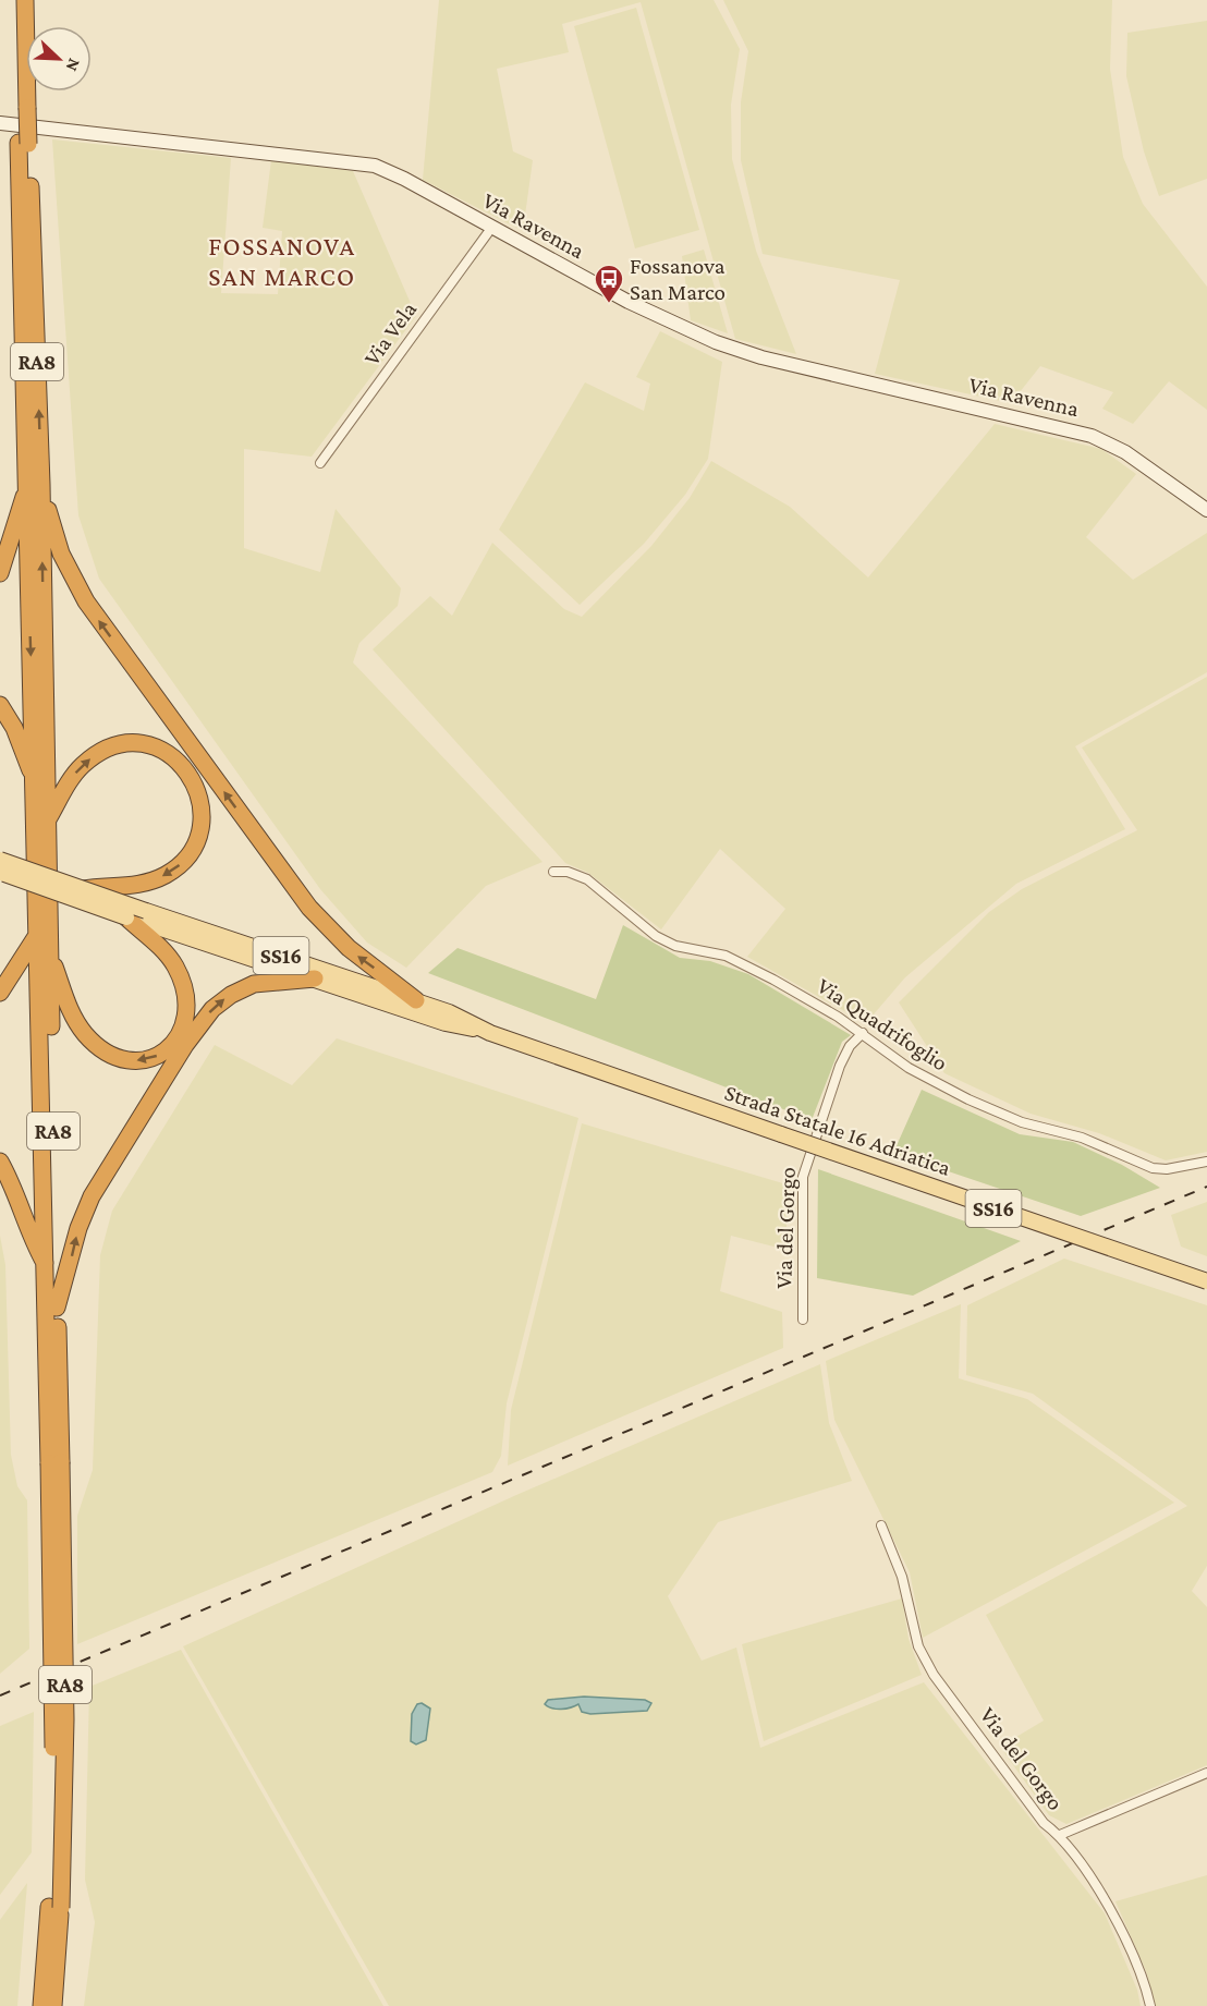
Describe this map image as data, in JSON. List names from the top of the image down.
{
  "streets": {
    "highway": ["RA8"],
    "main road": ["Via Ravenna", "SS16", "Strada Statale 16 Adriatica"],
    "street": ["Via Vela", "Via Quadrifoglio", "Via del Gorgo"]
  },
  "crossings": [
    ["Via Ravenna", "Via Vela"],
    ["Via Quadrifoglio", "Via del Gorgo"]
  ],
  "districts": ["FOSSANOVA SAN MARCO"],
  "places": {
    "bus stop": ["Fossanova San Marco"]
  },
  "north": "bottom right"
}
